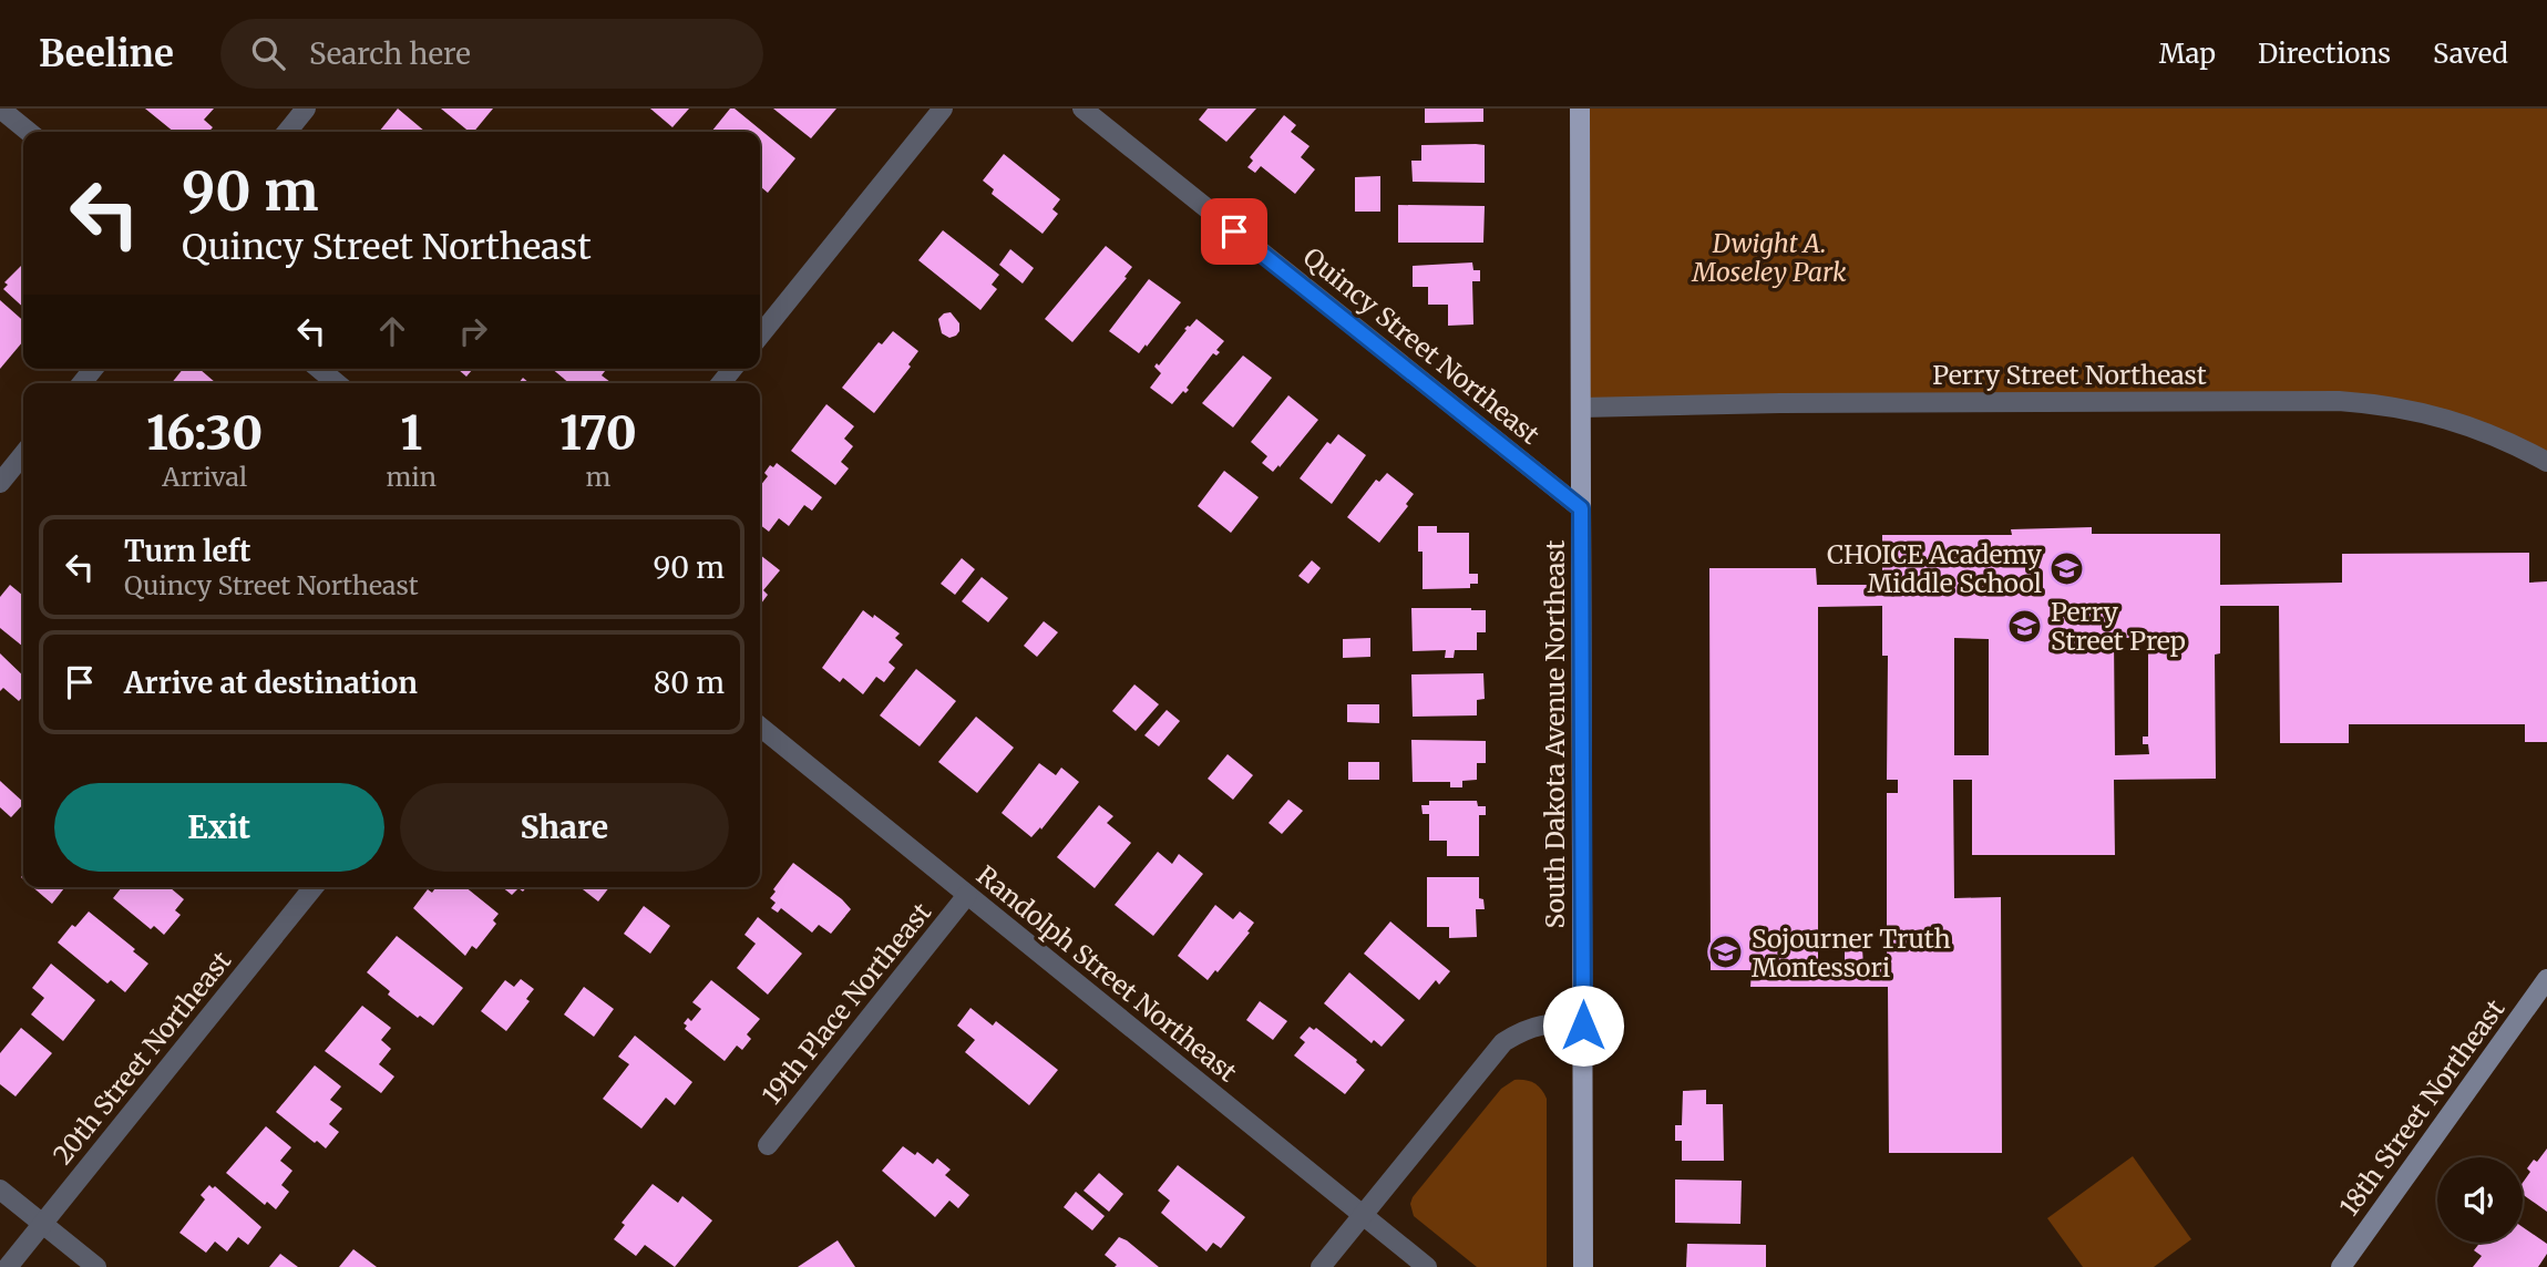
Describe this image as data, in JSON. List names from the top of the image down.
{
  "streets": {
    "main road": ["South Dakota Avenue Northeast", "18th Street Northeast"],
    "street": [
      "Quincy Street Northeast",
      "Perry Street Northeast",
      "Randolph Street Northeast",
      "19th Place Northeast",
      "20th Street Northeast"
    ]
  },
  "crossings": [
    ["Quincy Street Northeast", "South Dakota Avenue Northeast"],
    ["Perry Street Northeast", "South Dakota Avenue Northeast"],
    ["Randolph Street Northeast", "19th Place Northeast"]
  ],
  "parks": ["Dwight A. Moseley Park"],
  "places": {
    "school or university": ["CHOICE Academy Middle School", "Perry Street Prep", "Sojourner Truth Montessori"]
  },
  "page": {
    "header": "Beeline",
    "search": "Search here",
    "nav": ["Map", "Directions", "Saved"],
    "turn": ["90 m", "Quincy Street Northeast"],
    "eta": [
      "16:30",
      "Arrival",
      "1",
      "min",
      "170",
      "m"
    ],
    "list": [
      {
        "name": "Turn left",
        "note": "Quincy Street Northeast",
        "value": "90 m"
      },
      {
        "name": "Arrive at destination",
        "value": "80 m"
      }
    ],
    "buttons": ["Exit", "Share"]
  }
}
